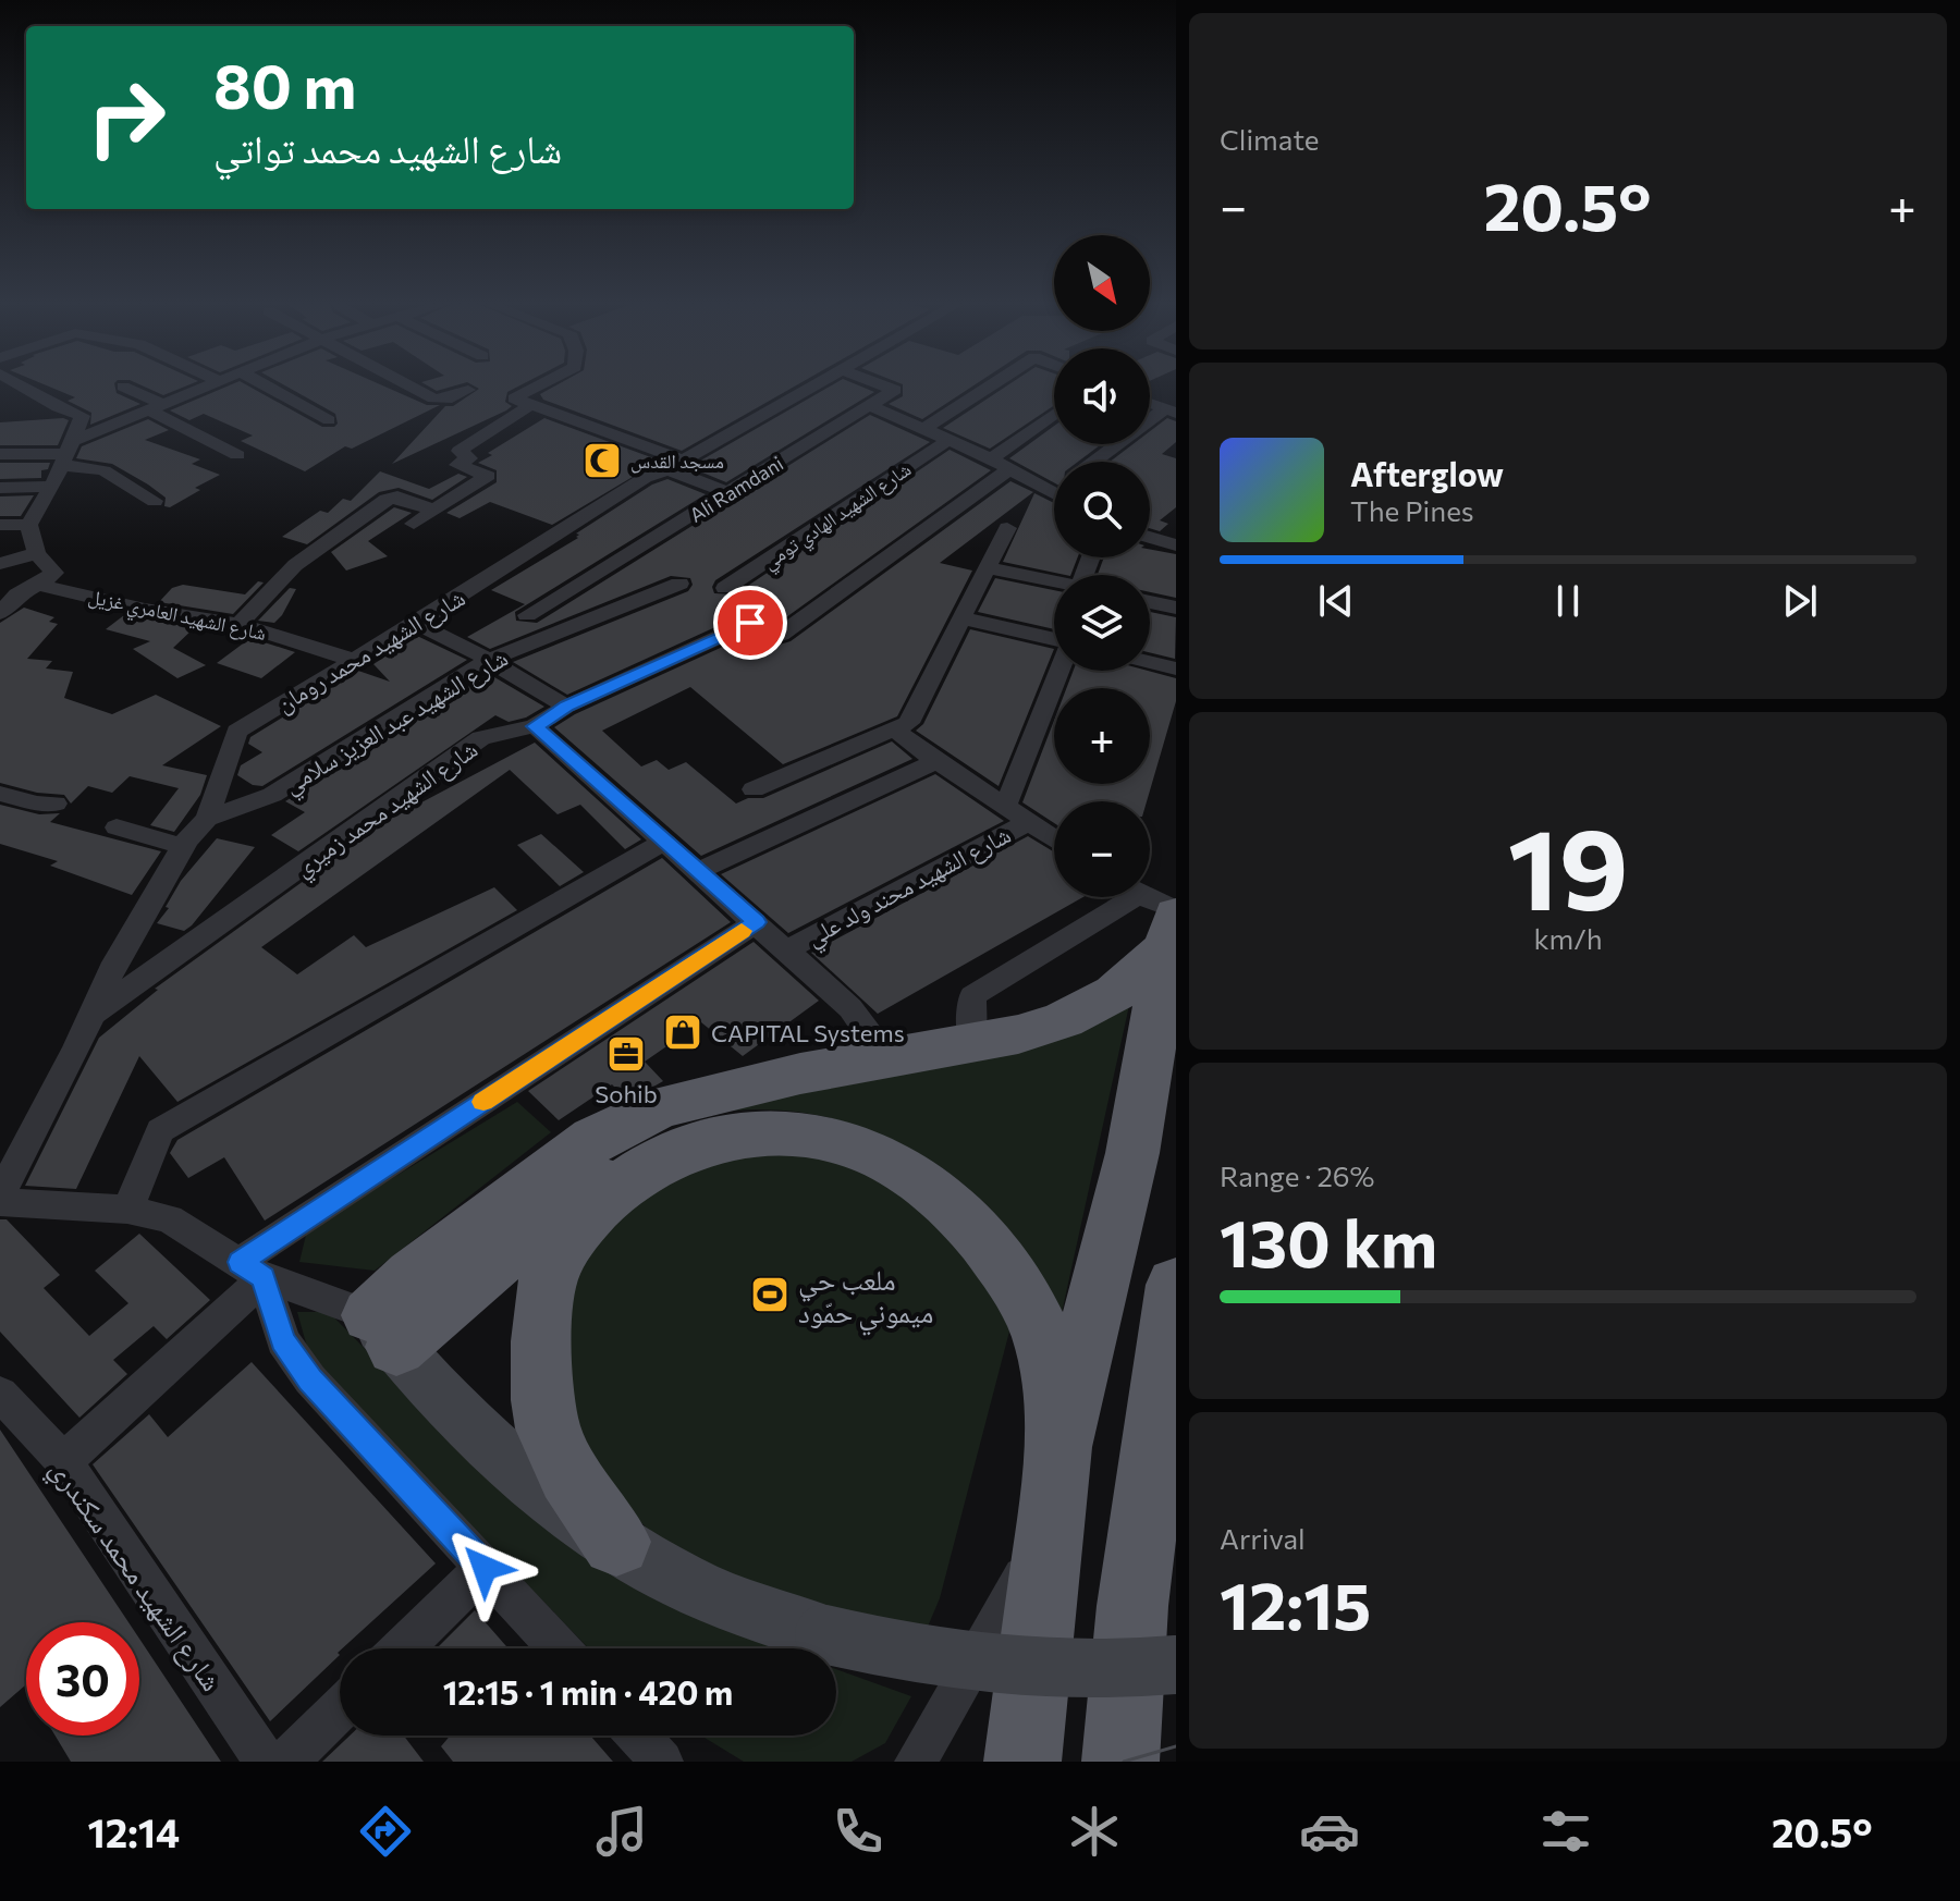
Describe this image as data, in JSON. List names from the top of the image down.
{
  "streets": {
    "street": [
      "Ali Ramdani",
      "شارع الشهيد الهادي تومي",
      "شارع الشهيد العامري غزيل",
      "شارع الشهيد محمد رومان",
      "شارع الشهيد عبد العزيز سلامي",
      "شارع الشهيد محمد زميري",
      "شارع الشهيد محند ولد علي",
      "شارع الشهيد محمد سكندري"
    ]
  },
  "crossings": [
    ["شارع الشهيد العامري غزيل", "شارع الشهيد محمد رومان"],
    ["شارع الشهيد محمد رومان", "شارع الشهيد عبد العزيز سلامي"],
    ["شارع الشهيد محمد رومان", "شارع الشهيد محمد زميري"]
  ],
  "places": {
    "mosque": ["مسجد القدس"],
    "shop": ["CAPITAL Systems"],
    "office": ["Sohib"],
    "sports": ["ملعب حي ميموني حمّود"]
  },
  "north": "bottom right",
  "page": {
    "tile": [
      "Climate",
      ["19", "km/h"],
      ["Range · 26%", "130 km"],
      ["Arrival", "12:15"]
    ],
    "turn": ["80 m", "شارع الشهيد محمد تواتي"],
    "heat": ["−", "20.5°", "+"],
    "map_buttons": ["+", "−"],
    "song": ["Afterglow", "The Pines"],
    "limit": "30",
    "trip": "12:15 · 1 min · 420 m",
    "tabs": ["12:14", "20.5°"]
  }
}
